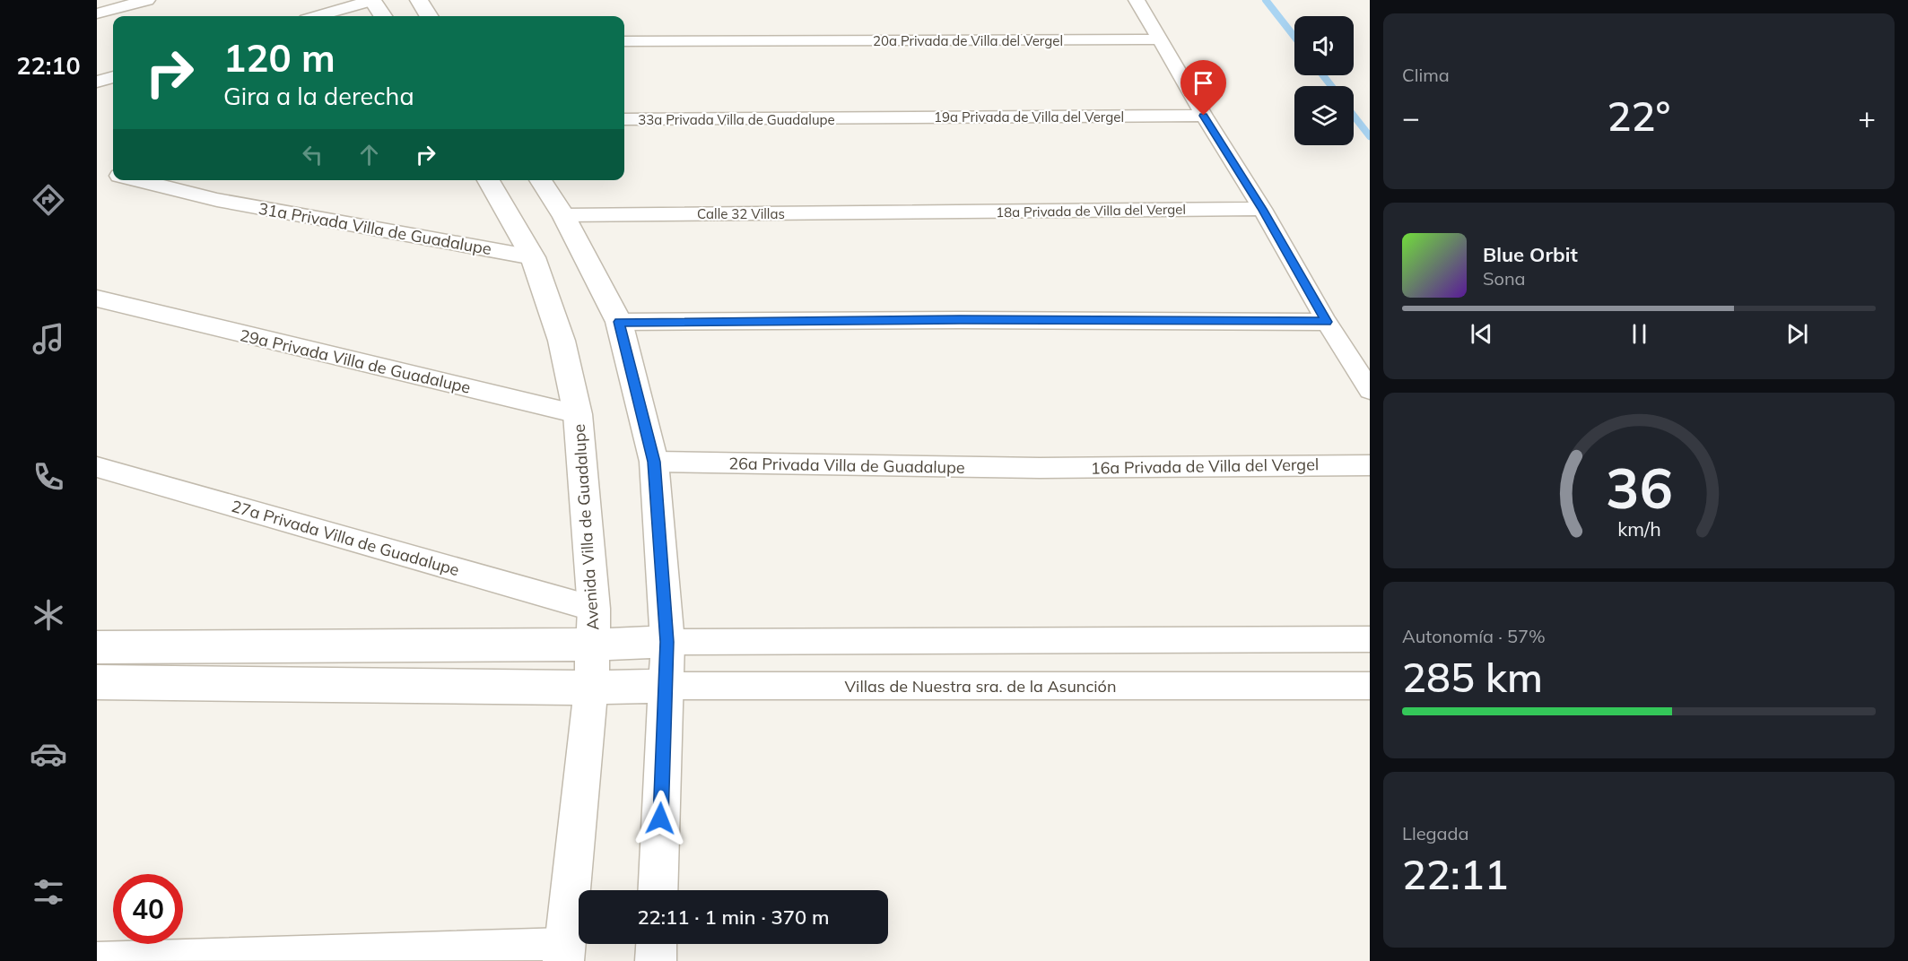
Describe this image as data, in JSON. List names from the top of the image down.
{
  "streets": {
    "street": [
      "20a Privada de Villa del Vergel",
      "19a Privada de Villa del Vergel",
      "33a Privada Villa de Guadalupe",
      "18a Privada de Villa del Vergel",
      "Calle 32 Villas",
      "31a Privada Villa de Guadalupe",
      "29a Privada Villa de Guadalupe",
      "26a Privada Villa de Guadalupe",
      "16a Privada de Villa del Vergel",
      "Avenida Villa de Guadalupe",
      "27a Privada Villa de Guadalupe",
      "Villas de Nuestra sra. de la Asunción"
    ]
  },
  "crossings": [
    ["19a Privada de Villa del Vergel", "33a Privada Villa de Guadalupe"],
    ["18a Privada de Villa del Vergel", "Calle 32 Villas"],
    ["Calle 32 Villas", "Avenida Villa de Guadalupe"],
    ["31a Privada Villa de Guadalupe", "Avenida Villa de Guadalupe"],
    ["29a Privada Villa de Guadalupe", "Avenida Villa de Guadalupe"],
    ["26a Privada Villa de Guadalupe", "16a Privada de Villa del Vergel"],
    ["26a Privada Villa de Guadalupe", "Avenida Villa de Guadalupe"],
    ["Avenida Villa de Guadalupe", "27a Privada Villa de Guadalupe"],
    ["Avenida Villa de Guadalupe", "Villas de Nuestra sra. de la Asunción"]
  ],
  "page": {
    "tabs": "22:10",
    "tile": [
      "Clima",
      ["Autonomía · 57%", "285 km"],
      ["Llegada", "22:11"]
    ],
    "turn": ["120 m", "Gira a la derecha"],
    "heat": ["−", "22°", "+"],
    "song": ["Blue Orbit", "Sona"],
    "limit": "40",
    "trip": "22:11 · 1 min · 370 m",
    "gauge": ["36", "km/h"]
  }
}
